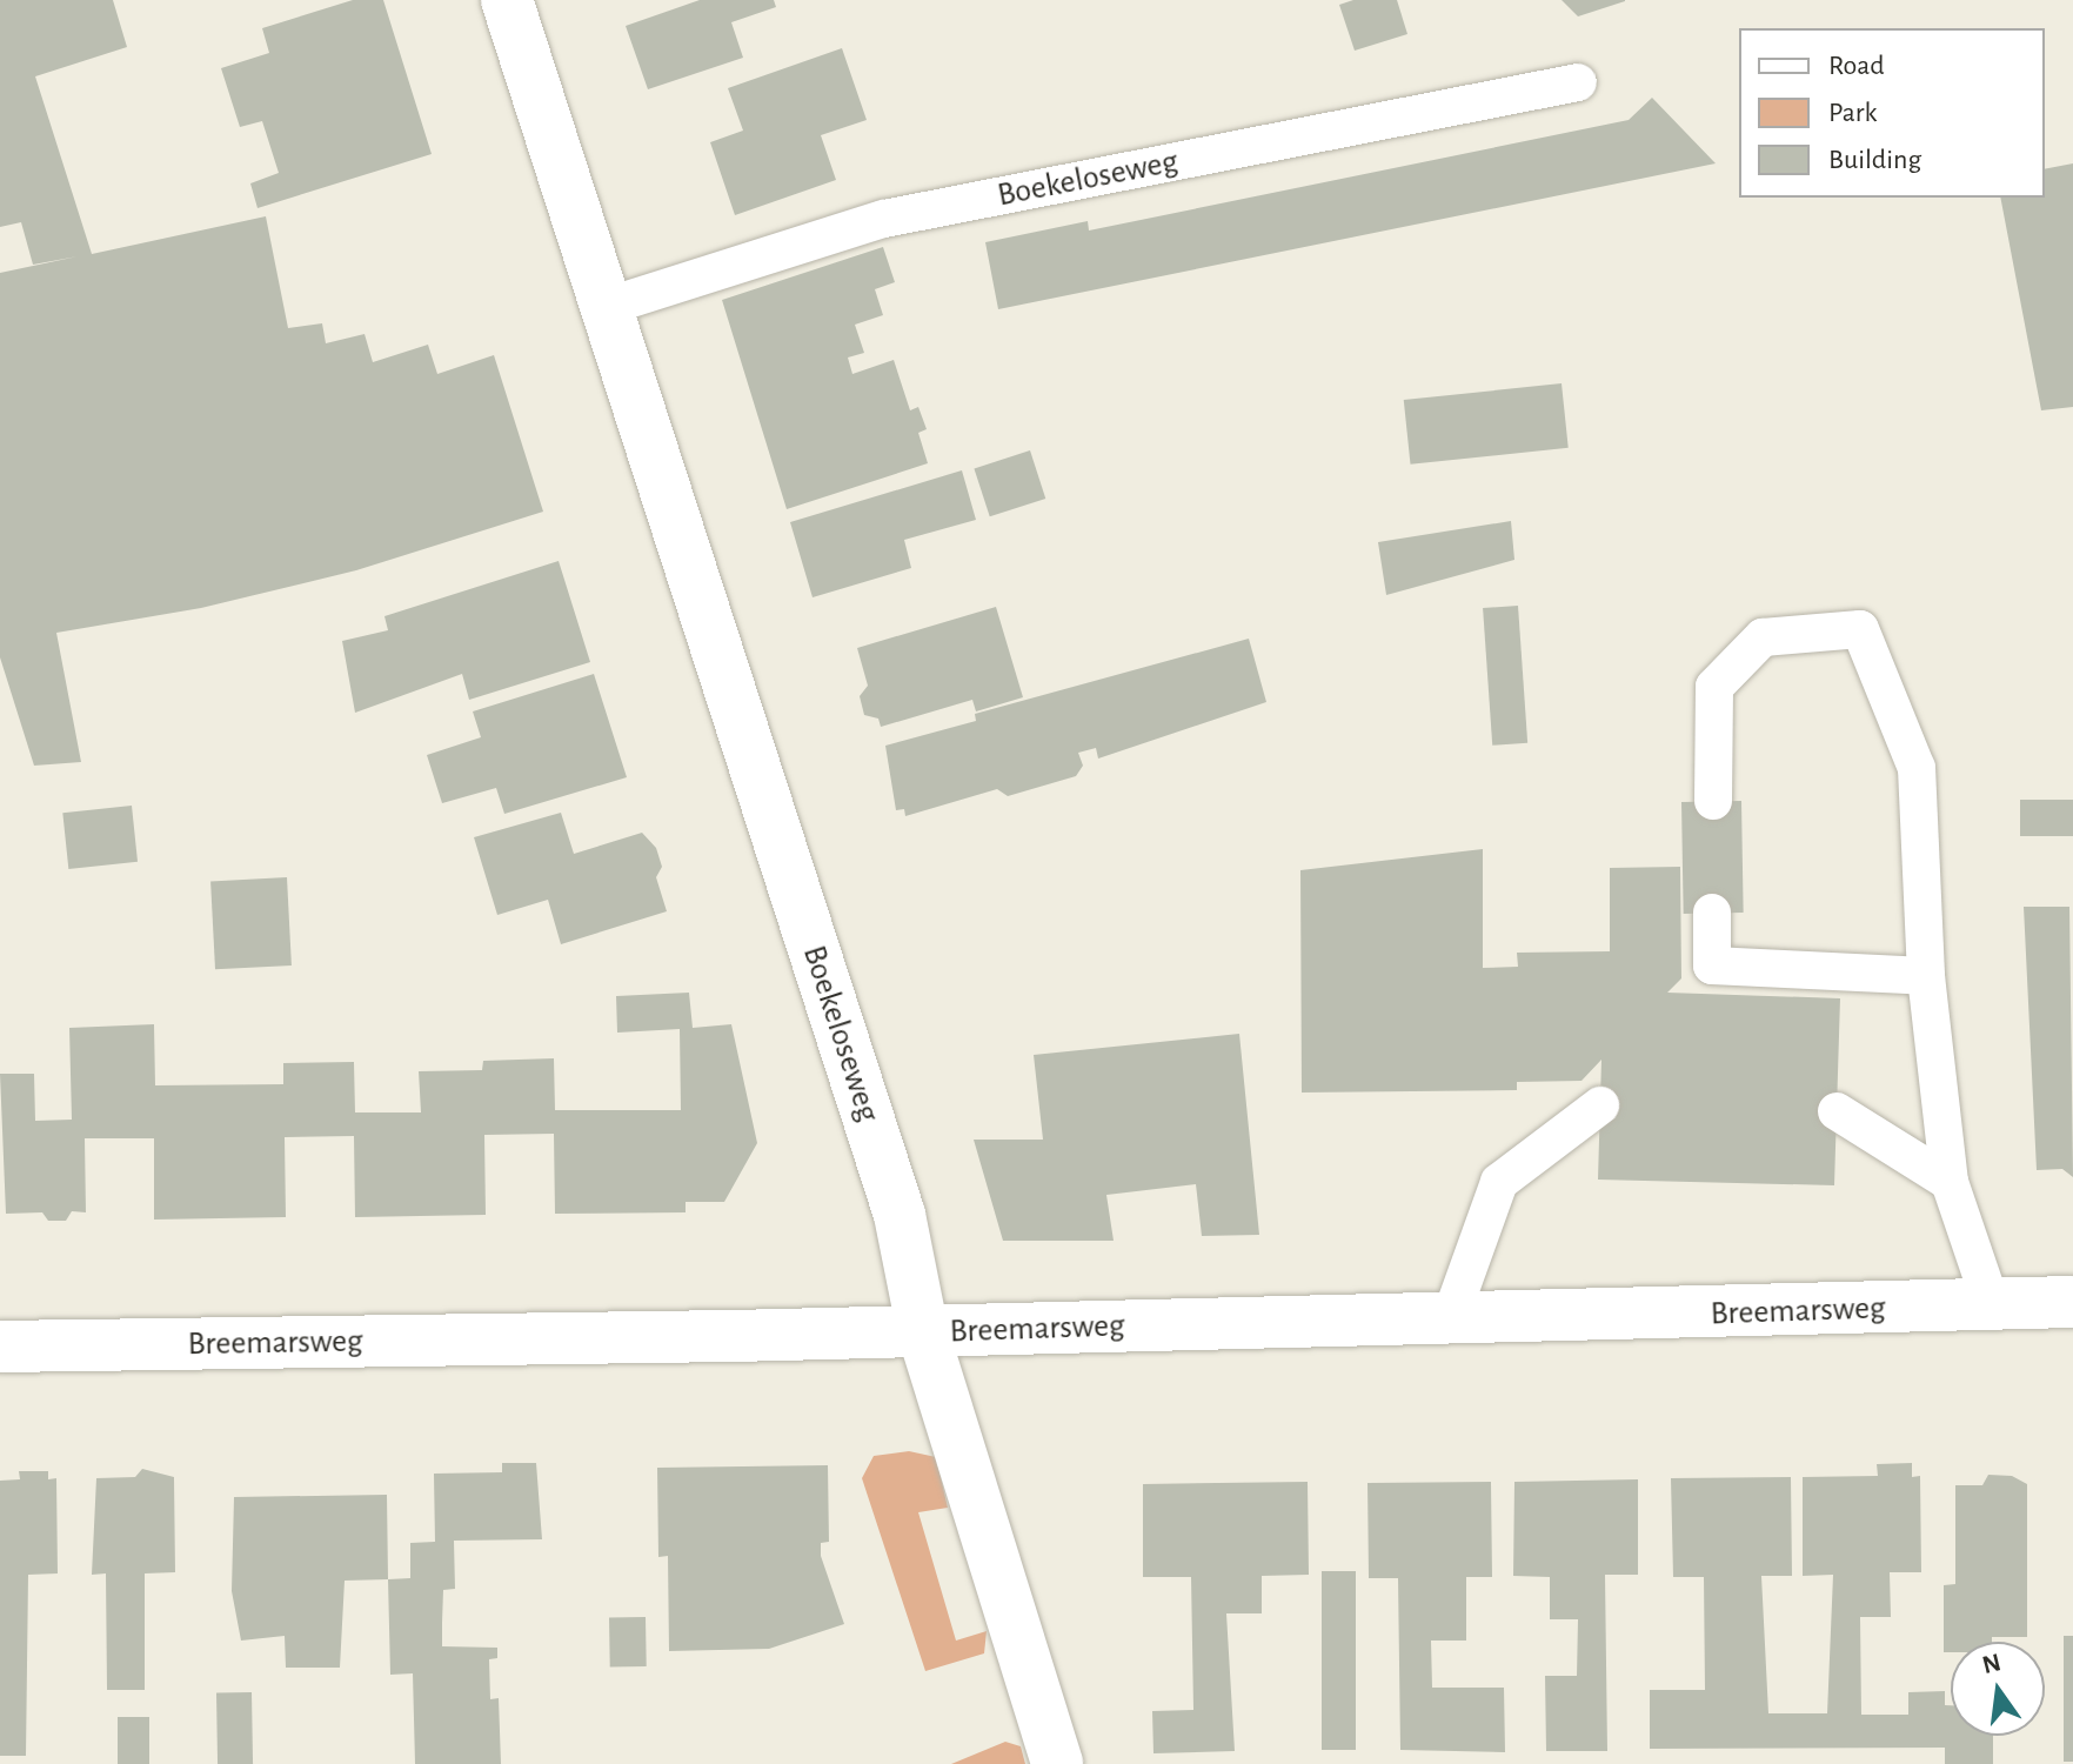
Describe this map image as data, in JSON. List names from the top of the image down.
{
  "streets": {
    "main road": ["Boekeloseweg", "Breemarsweg"]
  },
  "crossings": [
    ["Boekeloseweg", "Breemarsweg"]
  ],
  "legend": ["Road", "Park", "Building"],
  "north": "top"
}
